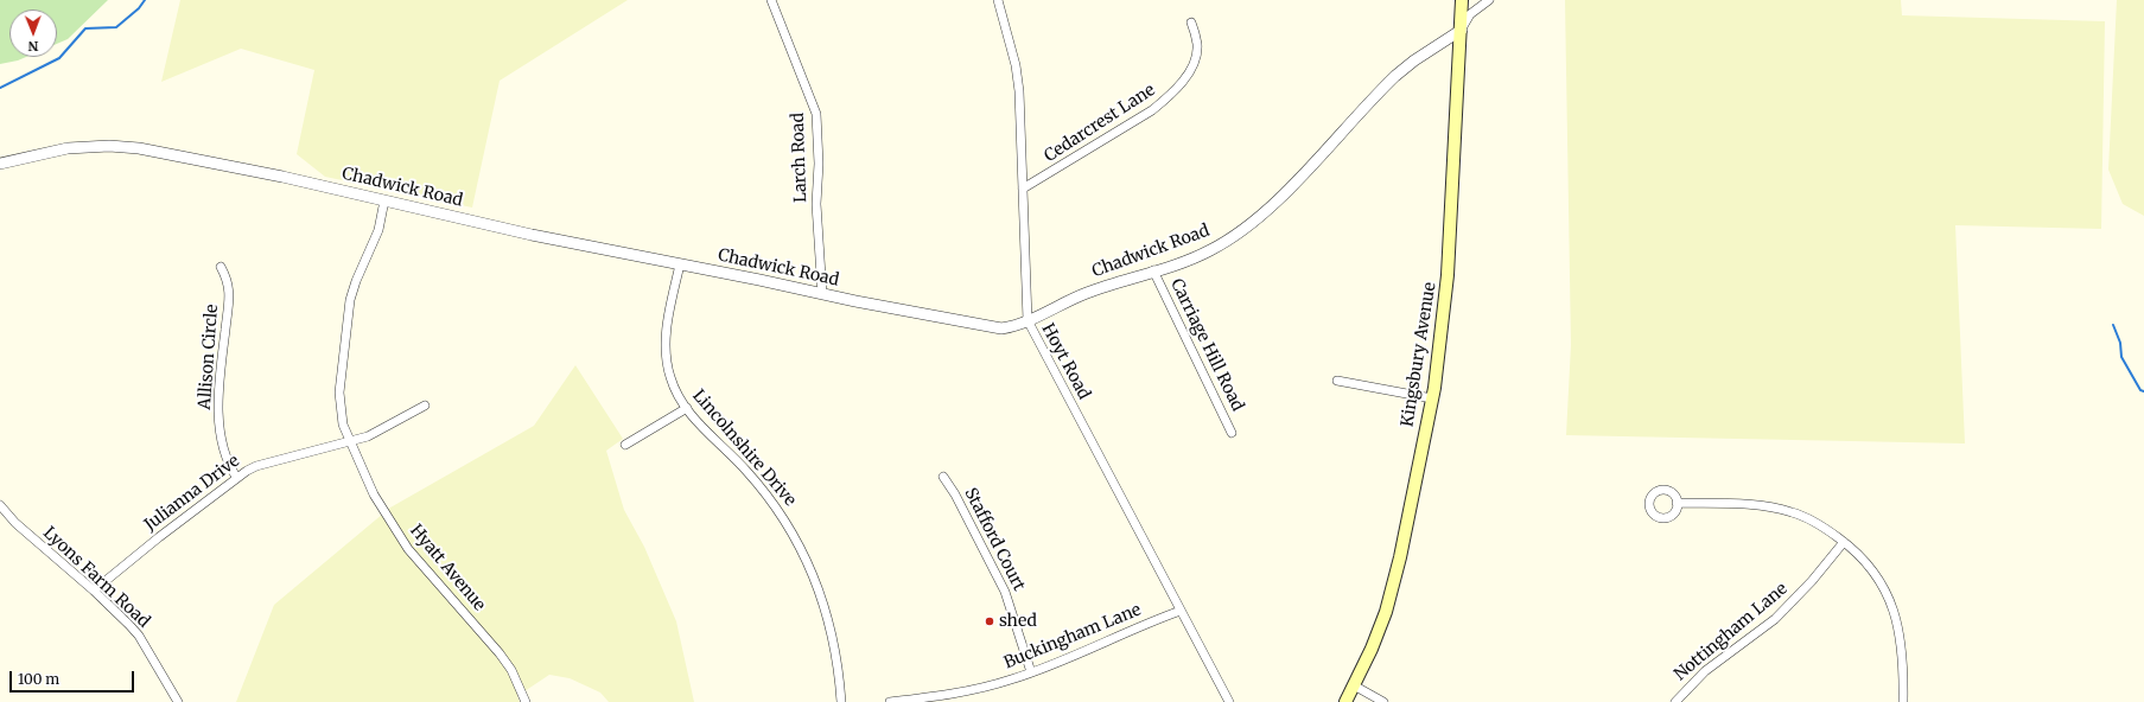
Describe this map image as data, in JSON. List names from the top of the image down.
{
  "streets": {
    "main road": ["Kingsbury Avenue"],
    "street": [
      "Cedarcrest Lane",
      "Larch Road",
      "Chadwick Road",
      "Carriage Hill Road",
      "Allison Circle",
      "Hoyt Road",
      "Lincolnshire Drive",
      "Julianna Drive",
      "Stafford Court",
      "Hyatt Avenue",
      "Lyons Farm Road",
      "Nottingham Lane",
      "Buckingham Lane"
    ]
  },
  "crossings": [
    ["Cedarcrest Lane", "Hoyt Road"],
    ["Larch Road", "Chadwick Road"],
    ["Chadwick Road", "Carriage Hill Road"],
    ["Chadwick Road", "Kingsbury Avenue"],
    ["Chadwick Road", "Hoyt Road"],
    ["Chadwick Road", "Lincolnshire Drive"],
    ["Chadwick Road", "Hyatt Avenue"],
    ["Allison Circle", "Julianna Drive"],
    ["Hoyt Road", "Buckingham Lane"],
    ["Julianna Drive", "Hyatt Avenue"],
    ["Julianna Drive", "Lyons Farm Road"],
    ["Stafford Court", "Buckingham Lane"]
  ],
  "places": ["shed"],
  "scale_bar": "100 m",
  "north": "bottom"
}
